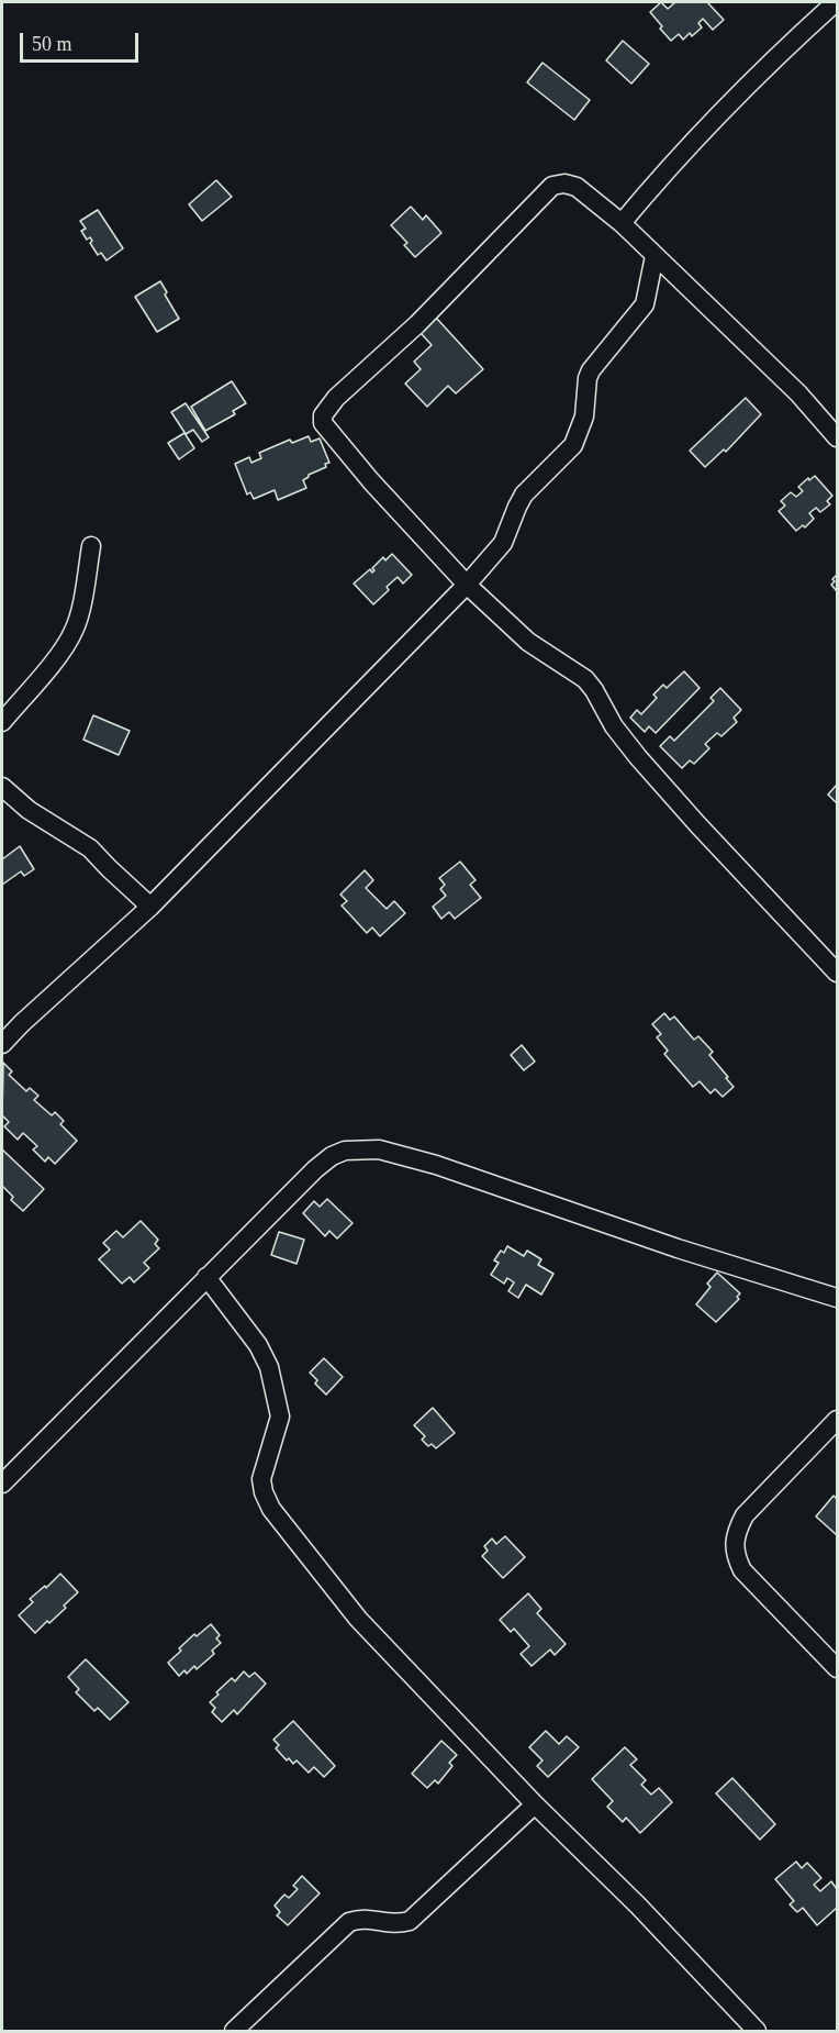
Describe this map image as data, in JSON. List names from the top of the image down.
{
  "scale_bar": "50 m"
}
